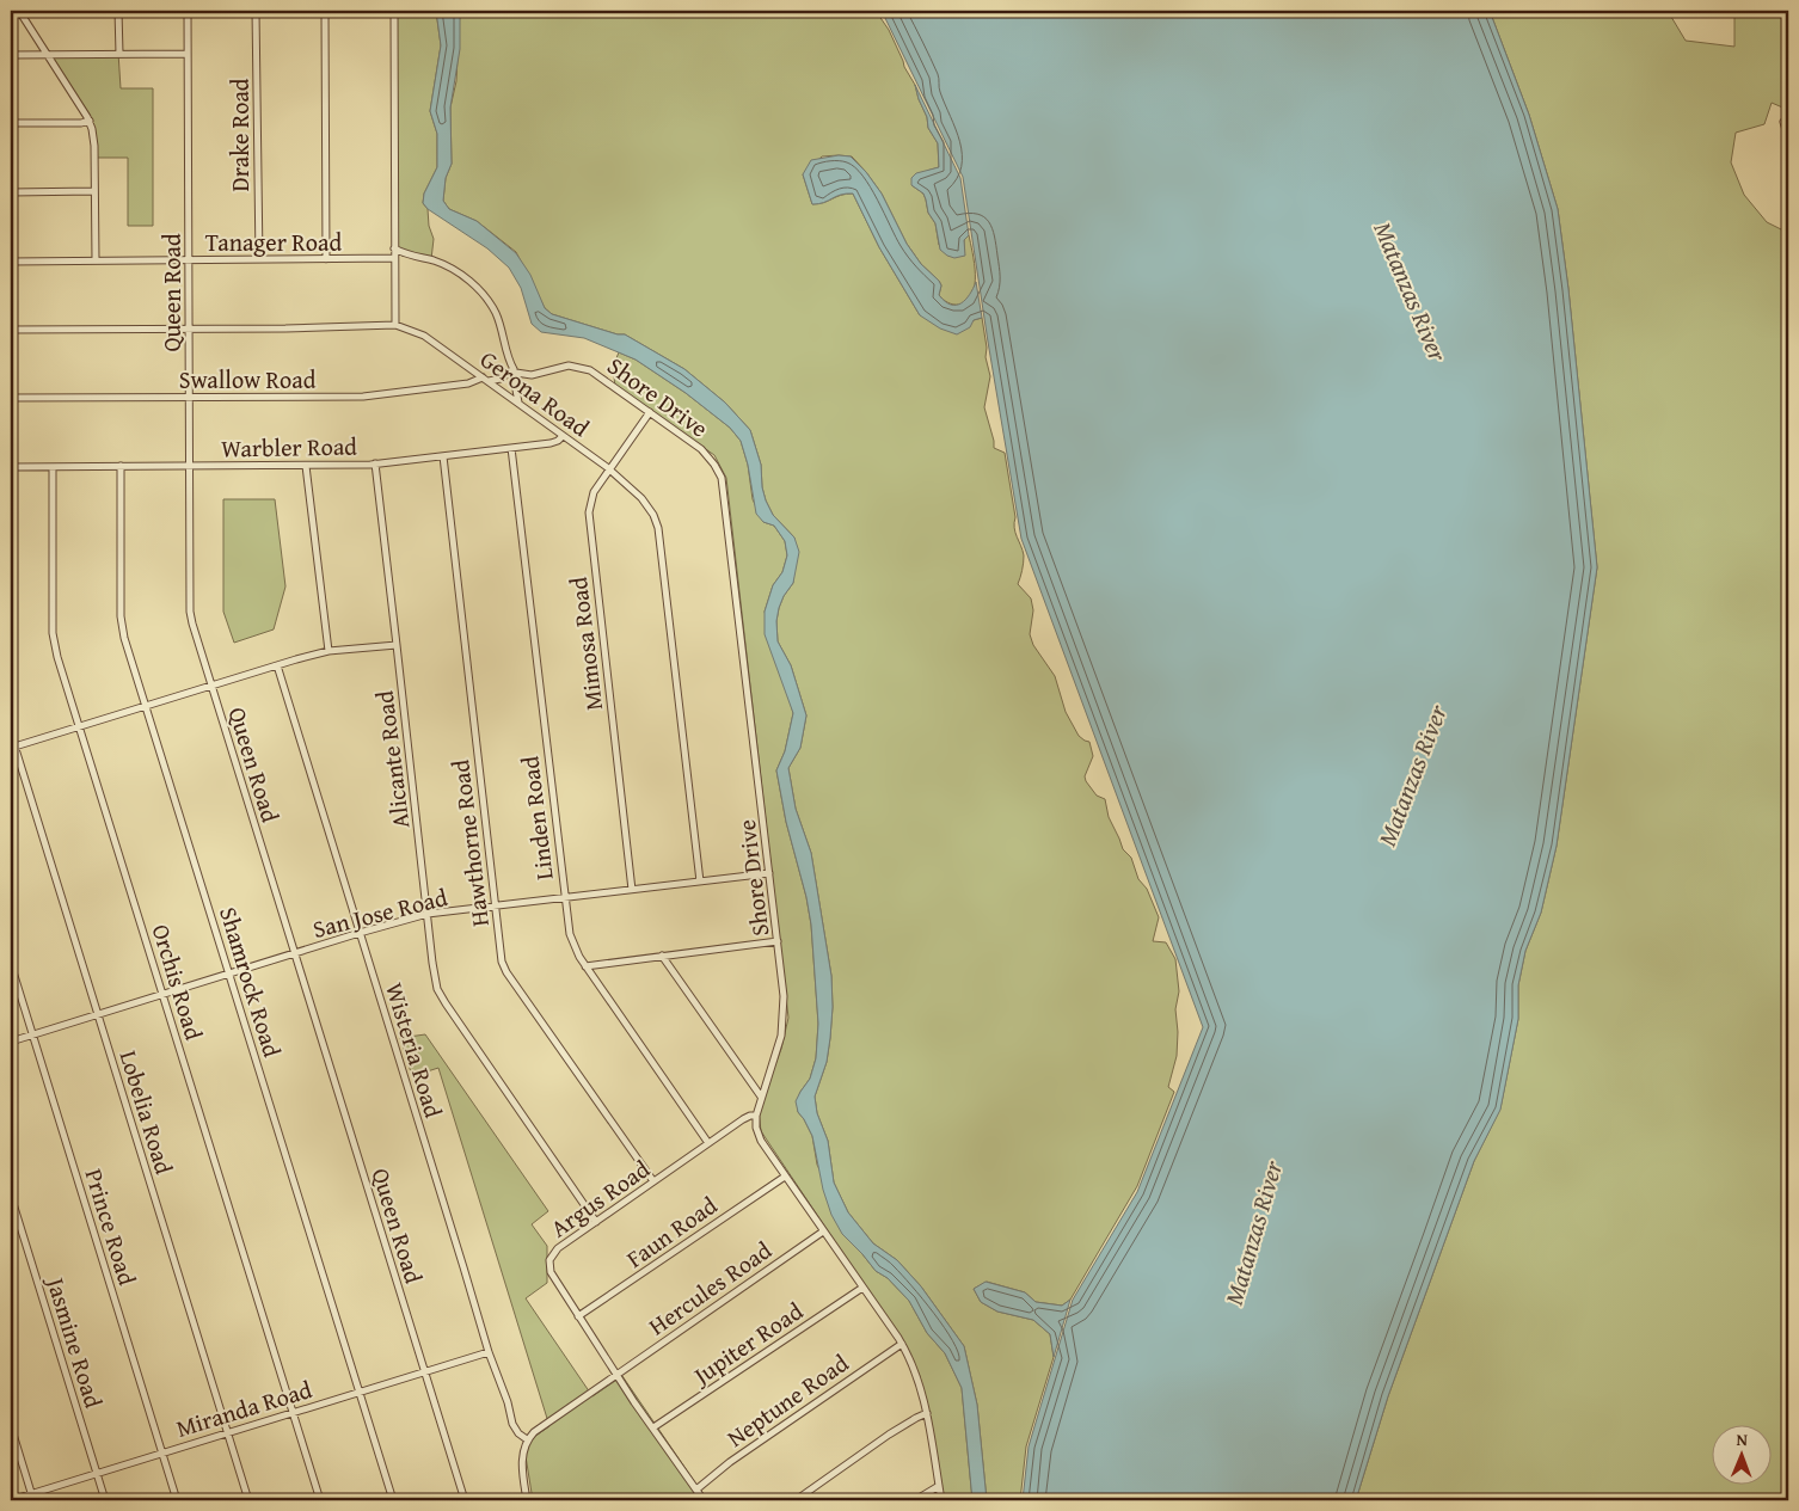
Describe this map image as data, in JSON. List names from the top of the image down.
{
  "streets": {
    "street": [
      "Drake Road",
      "Tanager Road",
      "Queen Road",
      "Swallow Road",
      "Gerona Road",
      "Shore Drive",
      "Warbler Road",
      "Mimosa Road",
      "Alicante Road",
      "Linden Road",
      "Hawthorne Road",
      "San Jose Road",
      "Orchis Road",
      "Shamrock Road",
      "Wisteria Road",
      "Lobelia Road",
      "Argus Road",
      "Prince Road",
      "Faun Road",
      "Hercules Road",
      "Jasmine Road",
      "Jupiter Road",
      "Neptune Road",
      "Miranda Road"
    ]
  },
  "crossings": [
    ["Drake Road", "Tanager Road"],
    ["Tanager Road", "Queen Road"],
    ["Queen Road", "Swallow Road"],
    ["Queen Road", "Gerona Road"],
    ["Queen Road", "Warbler Road"],
    ["Queen Road", "San Jose Road"],
    ["Queen Road", "Miranda Road"],
    ["Swallow Road", "Gerona Road"],
    ["Gerona Road", "Shore Drive"],
    ["Gerona Road", "Warbler Road"],
    ["Gerona Road", "Mimosa Road"],
    ["Gerona Road", "San Jose Road"],
    ["Shore Drive", "Mimosa Road"],
    ["Shore Drive", "San Jose Road"],
    ["Shore Drive", "Argus Road"],
    ["Shore Drive", "Faun Road"],
    ["Shore Drive", "Hercules Road"],
    ["Shore Drive", "Jupiter Road"],
    ["Shore Drive", "Neptune Road"],
    ["Warbler Road", "Alicante Road"],
    ["Warbler Road", "Linden Road"],
    ["Warbler Road", "Hawthorne Road"],
    ["Warbler Road", "Orchis Road"],
    ["Warbler Road", "Shamrock Road"],
    ["Mimosa Road", "San Jose Road"],
    ["Alicante Road", "San Jose Road"],
    ["Alicante Road", "Argus Road"],
    ["Linden Road", "San Jose Road"],
    ["Linden Road", "Argus Road"],
    ["Hawthorne Road", "San Jose Road"],
    ["Hawthorne Road", "Argus Road"],
    ["San Jose Road", "Orchis Road"],
    ["San Jose Road", "Shamrock Road"],
    ["San Jose Road", "Wisteria Road"],
    ["San Jose Road", "Lobelia Road"],
    ["San Jose Road", "Prince Road"],
    ["Orchis Road", "Miranda Road"],
    ["Shamrock Road", "Miranda Road"],
    ["Wisteria Road", "Miranda Road"],
    ["Lobelia Road", "Miranda Road"],
    ["Argus Road", "Faun Road"],
    ["Argus Road", "Hercules Road"],
    ["Prince Road", "Miranda Road"],
    ["Jasmine Road", "Miranda Road"]
  ],
  "water": ["Matanzas River"],
  "north": "top"
}
